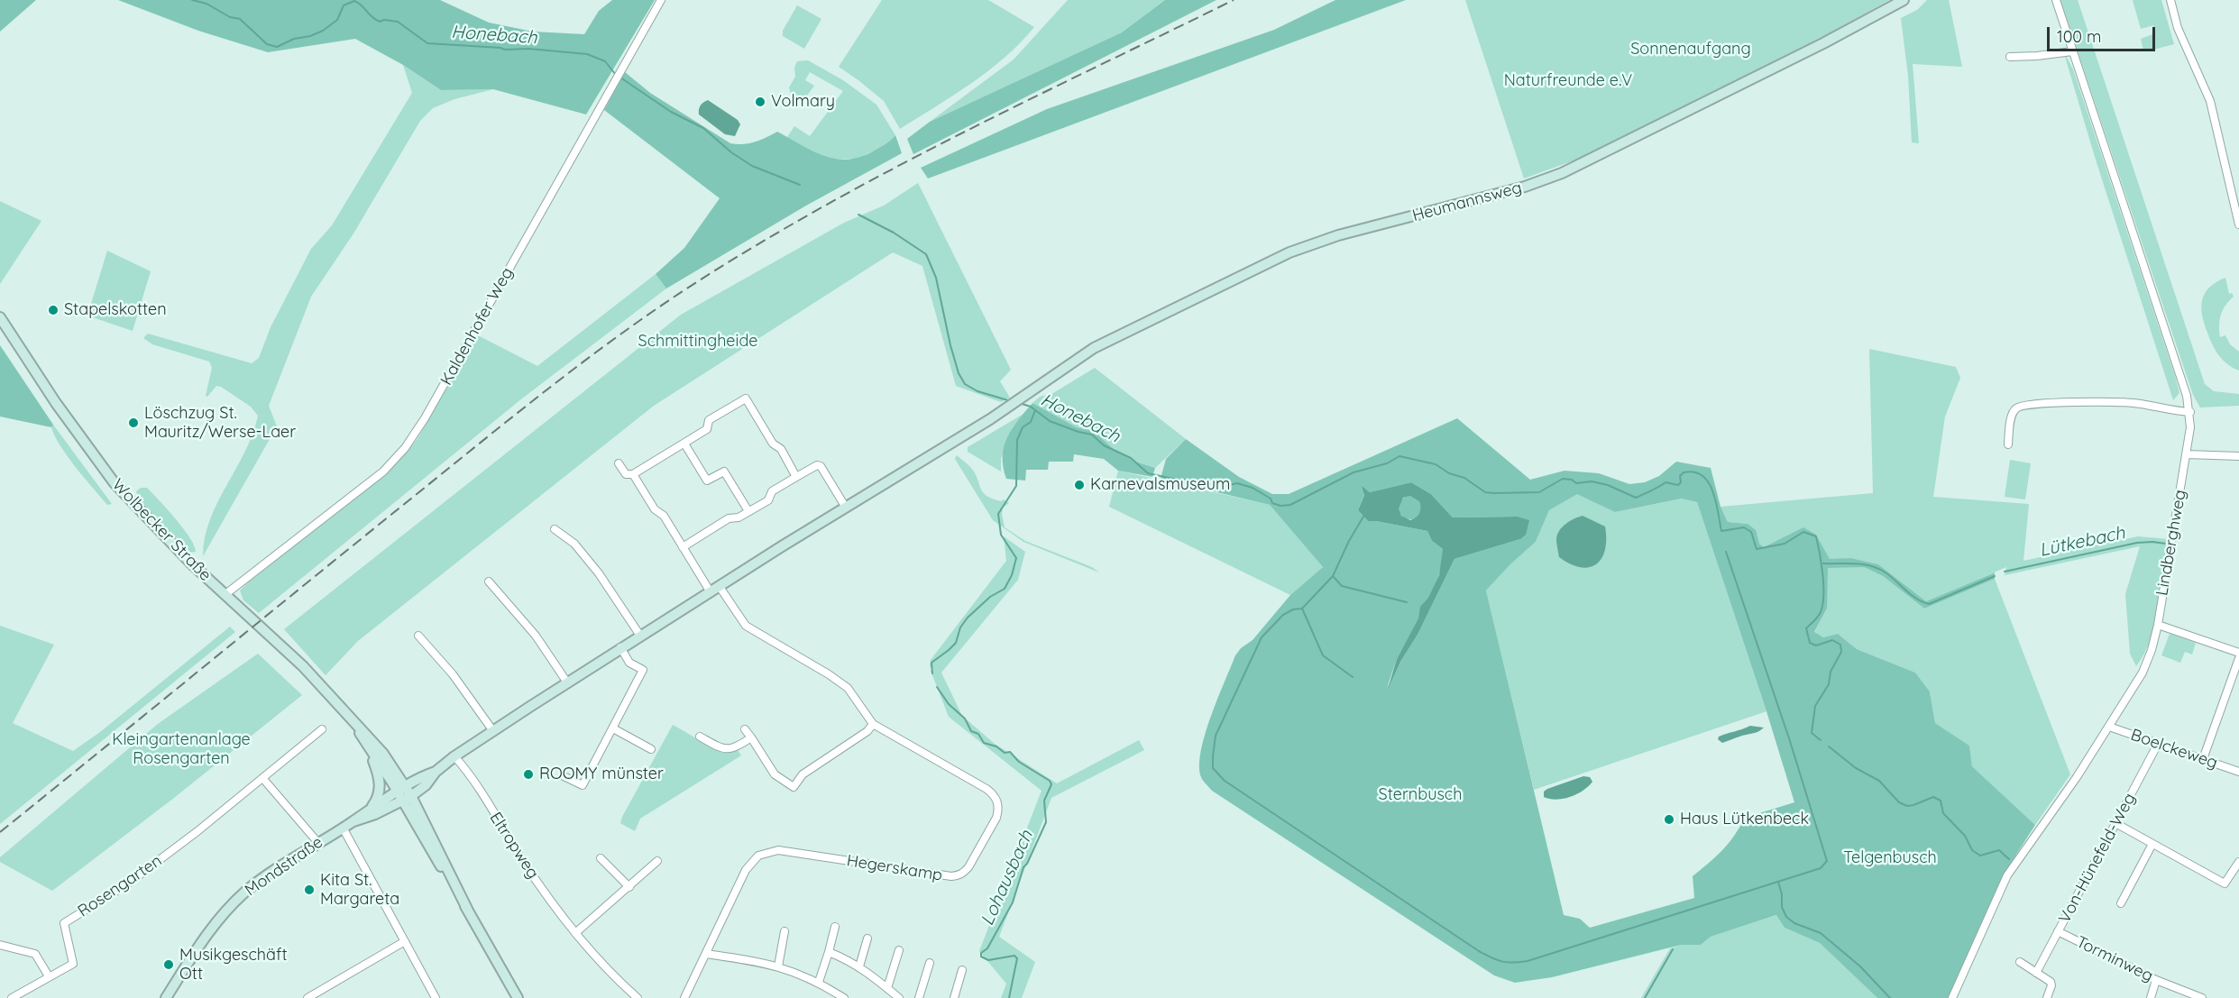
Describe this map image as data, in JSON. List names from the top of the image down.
{
  "streets": {
    "street": [
      "Heumannsweg",
      "Kaldenhofer Weg",
      "Wolbecker Straße",
      "Lindberghweg",
      "Boelckeweg",
      "Eltropweg",
      "Von-Hünefeld-Weg",
      "Mondstraße",
      "Hegerskamp",
      "Rosengarten",
      "Torminweg"
    ]
  },
  "crossings": [
    ["Kaldenhofer Weg", "Wolbecker Straße"],
    ["Wolbecker Straße", "Mondstraße"],
    ["Lindberghweg", "Boelckeweg"],
    ["Boelckeweg", "Von-Hünefeld-Weg"],
    ["Von-Hünefeld-Weg", "Torminweg"]
  ],
  "water": ["Honebach", "Lütkebach", "Lohausbach"],
  "parks": [
    "Sonnenaufgang",
    "Naturfreunde e.V",
    "Schmittingheide",
    "Kleingartenanlage Rosengarten",
    "Sternbusch",
    "Telgenbusch"
  ],
  "places": [
    "Volmary",
    "Stapelskotten",
    "Löschzug St. Mauritz/Werse-Laer",
    "Karnevalsmuseum",
    "ROOMY münster",
    "Haus Lütkenbeck",
    "Kita St. Margareta",
    "Musikgeschäft Ott"
  ],
  "scale_bar": "100 m"
}
